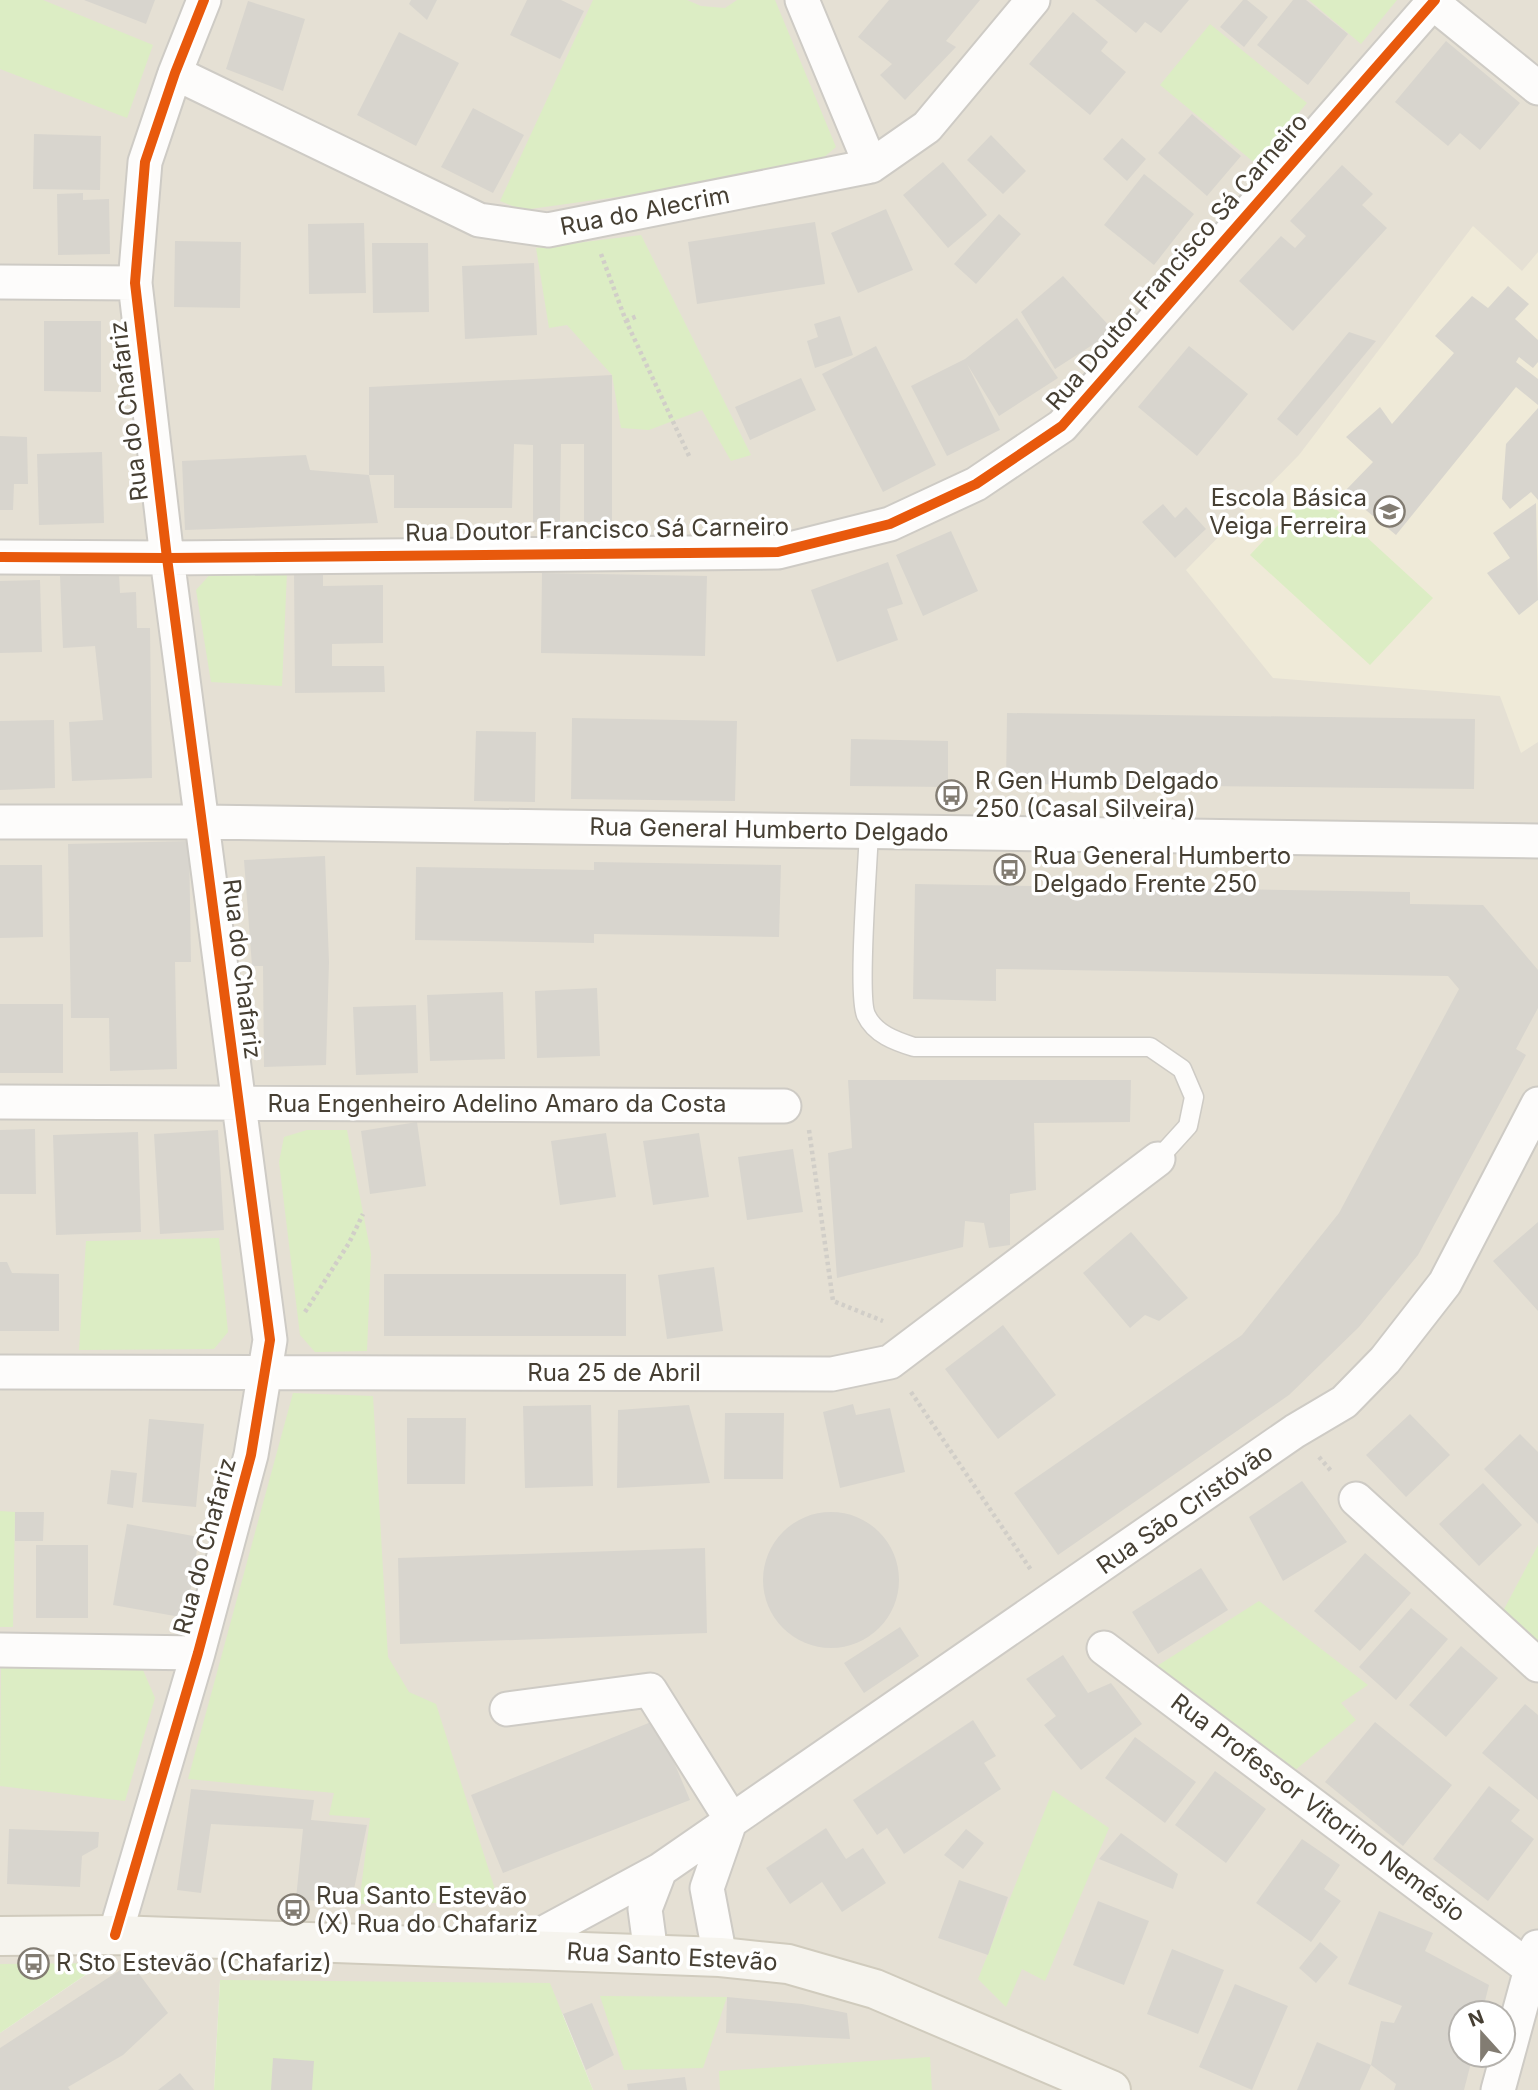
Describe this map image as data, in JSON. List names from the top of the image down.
{
  "streets": {
    "street": [
      "Rua do Alecrim",
      "Rua Doutor Francisco Sá Carneiro",
      "Rua do Chafariz",
      "Rua General Humberto Delgado",
      "Rua Engenheiro Adelino Amaro da Costa",
      "Rua 25 de Abril",
      "Rua São Cristóvão",
      "Rua Professor Vitorino Nemésio",
      "Rua Santo Estevão"
    ]
  },
  "crossings": [
    ["Rua do Alecrim", "Rua do Chafariz"],
    ["Rua Doutor Francisco Sá Carneiro", "Rua do Chafariz"],
    ["Rua do Chafariz", "Rua General Humberto Delgado"],
    ["Rua do Chafariz", "Rua Engenheiro Adelino Amaro da Costa"],
    ["Rua do Chafariz", "Rua 25 de Abril"],
    ["Rua do Chafariz", "Rua Santo Estevão"],
    ["Rua São Cristóvão", "Rua Santo Estevão"]
  ],
  "places": {
    "school or university": ["Escola Básica Veiga Ferreira"],
    "bus stop": [
      "R Gen Humb Delgado 250 (Casal Silveira)",
      "Rua General Humberto Delgado Frente 250",
      "Rua Santo Estevão (X) Rua do Chafariz",
      "R Sto Estevão (Chafariz)"
    ]
  },
  "north": "top"
}
